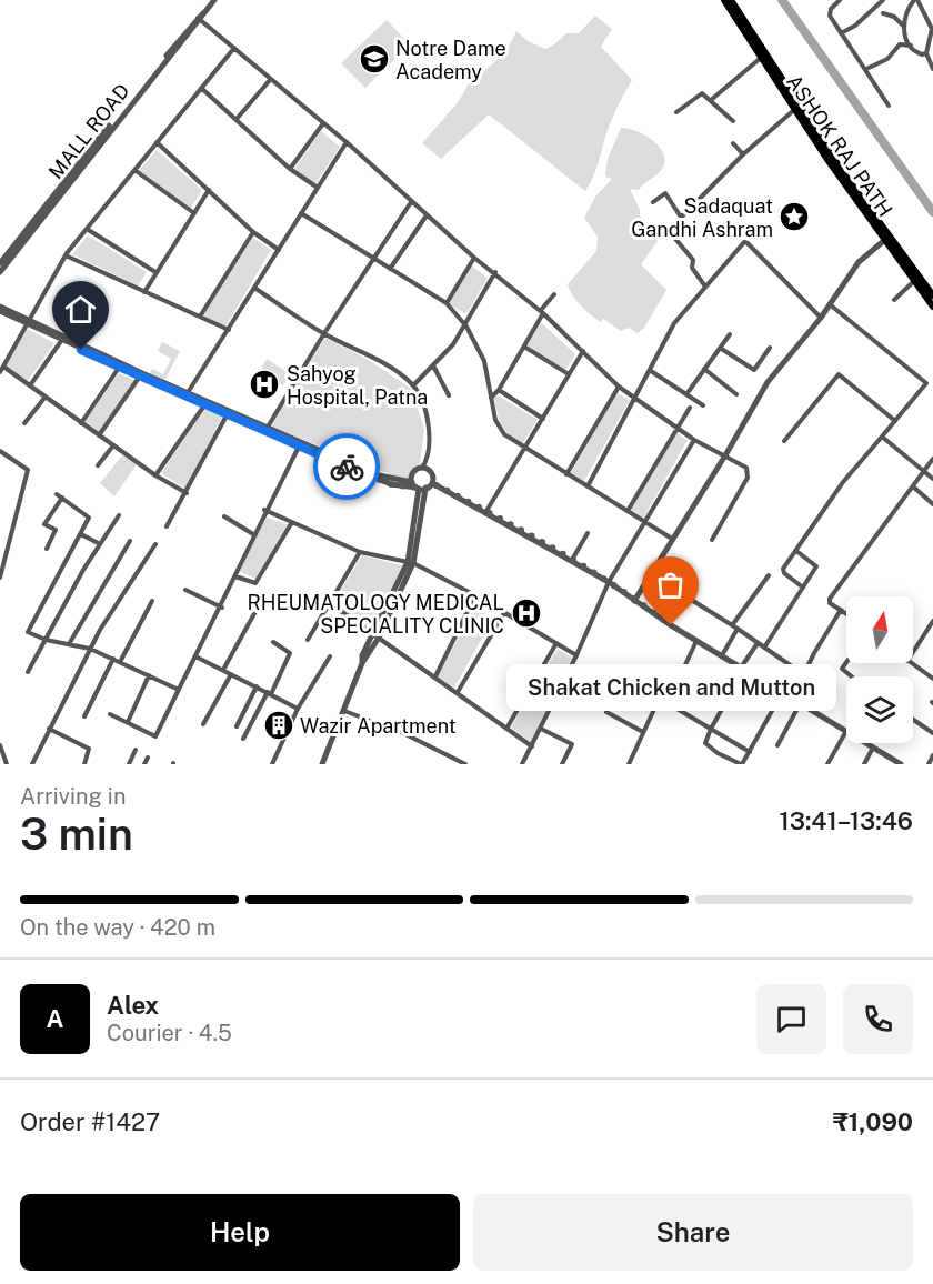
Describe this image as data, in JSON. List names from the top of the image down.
{
  "streets": {
    "main road": ["ASHOK RAJ PATH"],
    "street": ["MALL ROAD"]
  },
  "places": {
    "school or university": ["Notre Dame Academy"],
    "place": ["Sadaquat Gandhi Ashram"],
    "hospital": ["Sahyog Hospital, Patna", "RHEUMATOLOGY MEDICAL SPECIALITY CLINIC"],
    "other": ["Shakat Chicken and Mutton"],
    "building": ["Wazir Apartment"]
  },
  "north": "top",
  "page": {
    "bubble": "Shakat Chicken and Mutton",
    "heading": ["3 min", "Arriving in", "13:41–13:46"],
    "panel": [
      "Alex",
      "Courier · 4.5",
      "Order #1427",
      "₹1,090"
    ],
    "bar": "On the way · 420 m",
    "round": "A",
    "buttons": ["Help", "Share"]
  }
}
